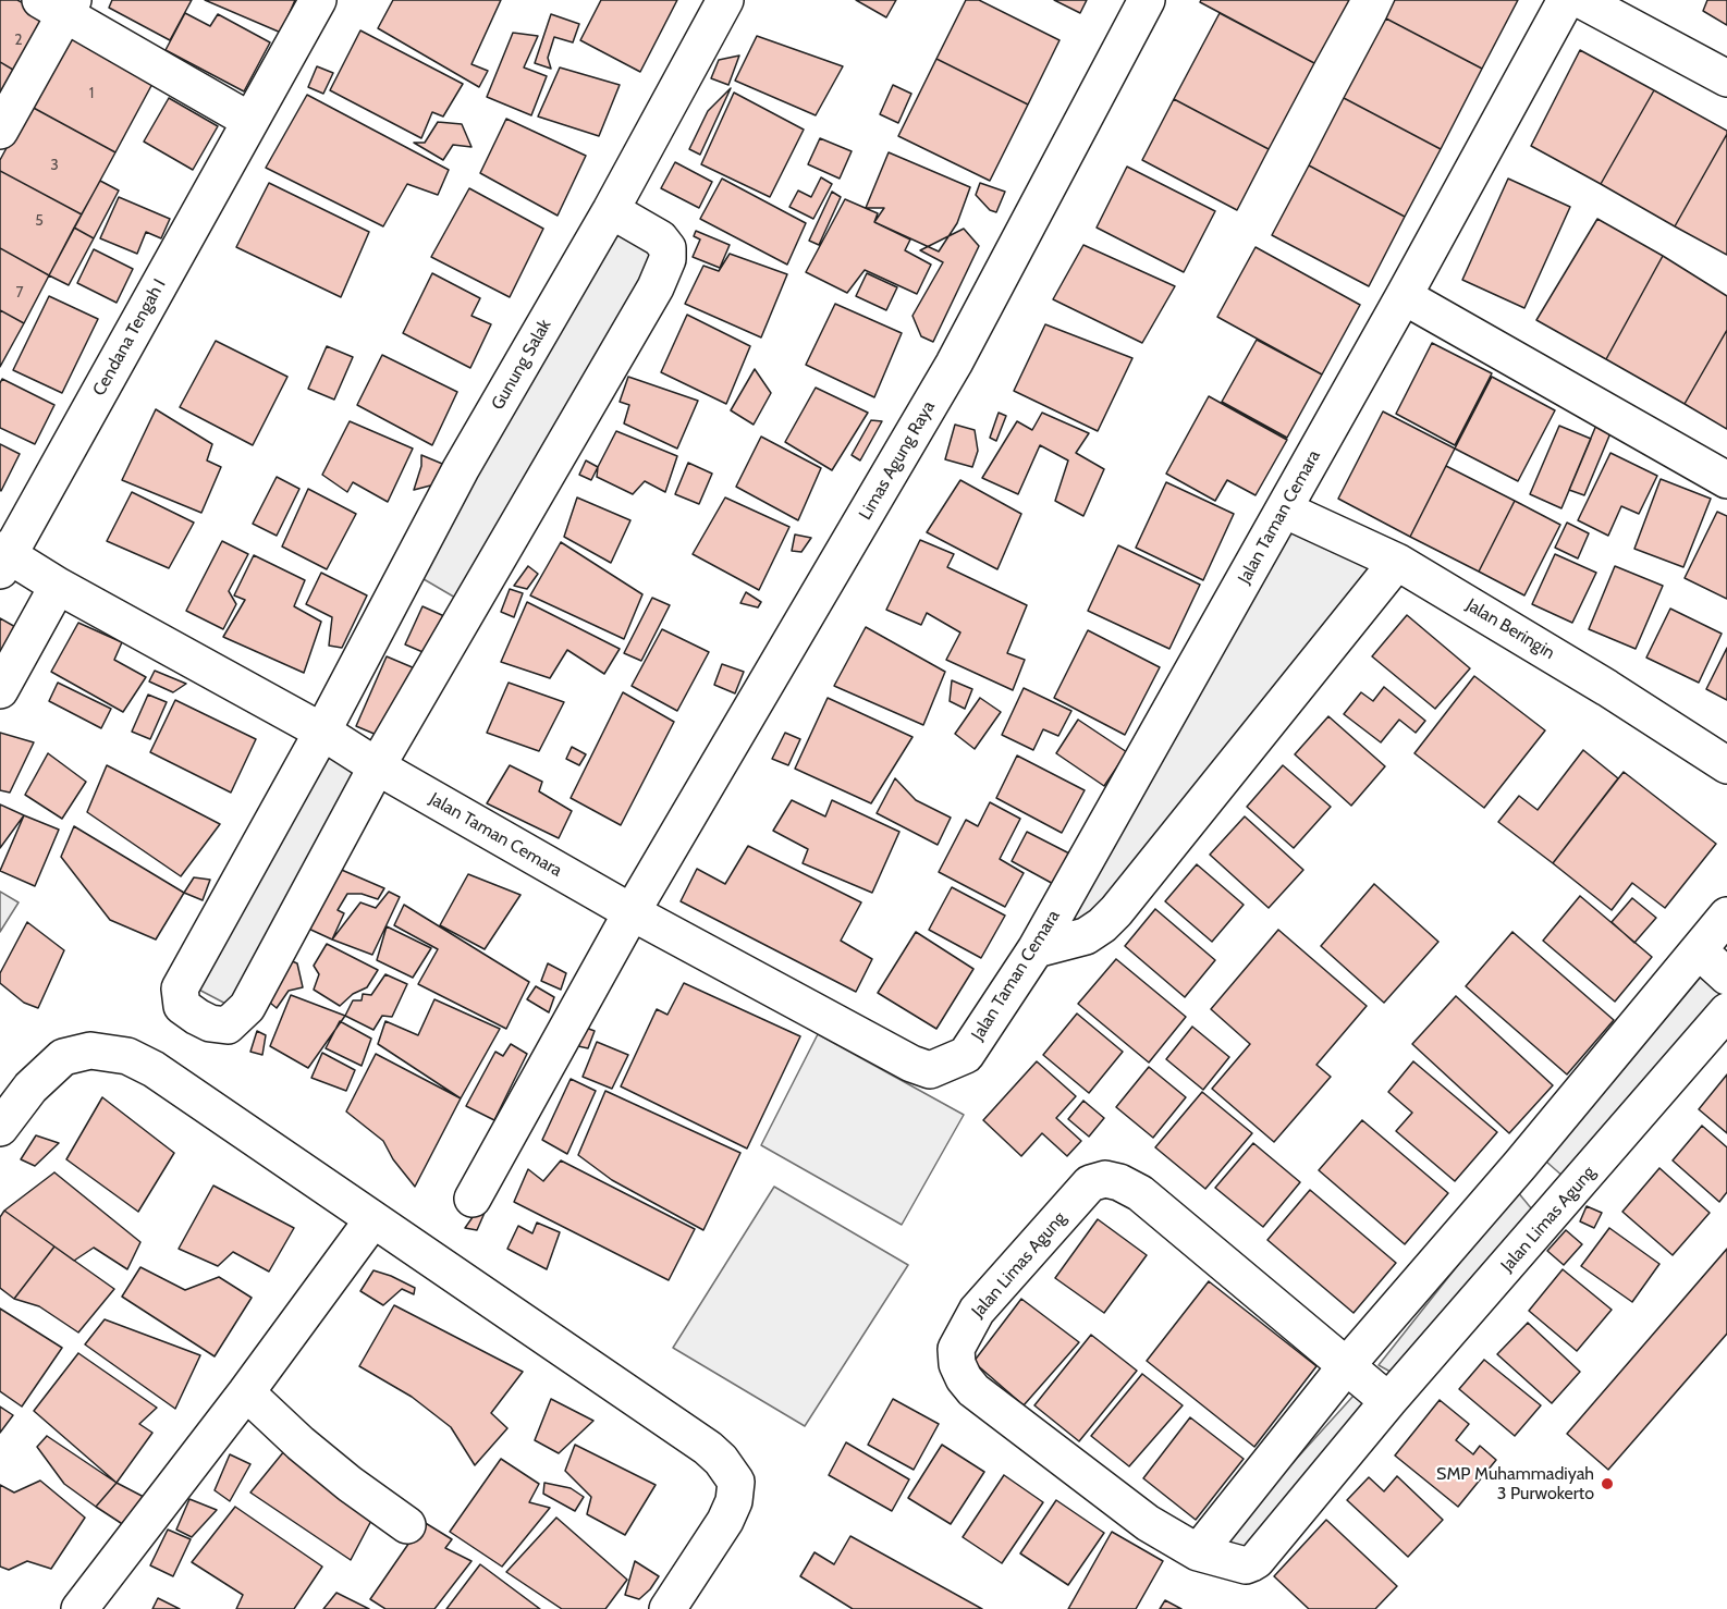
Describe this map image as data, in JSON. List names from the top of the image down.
{
  "streets": {
    "street": [
      "Cendana Tengah I",
      "Gunung Salak",
      "Limas Agung Raya",
      "Jalan Taman Cemara",
      "Jalan Beringin",
      "Jalan Limas Agung"
    ]
  },
  "crossings": [
    ["Cendana Tengah I", "Jalan Taman Cemara"],
    ["Gunung Salak", "Jalan Taman Cemara"],
    ["Limas Agung Raya", "Jalan Taman Cemara"],
    ["Jalan Taman Cemara", "Jalan Beringin"]
  ],
  "places": ["SMP Muhammadiyah 3 Purwokerto"],
  "house_numbers": [
    "2",
    "1",
    "3",
    "5",
    "7"
  ]
}
